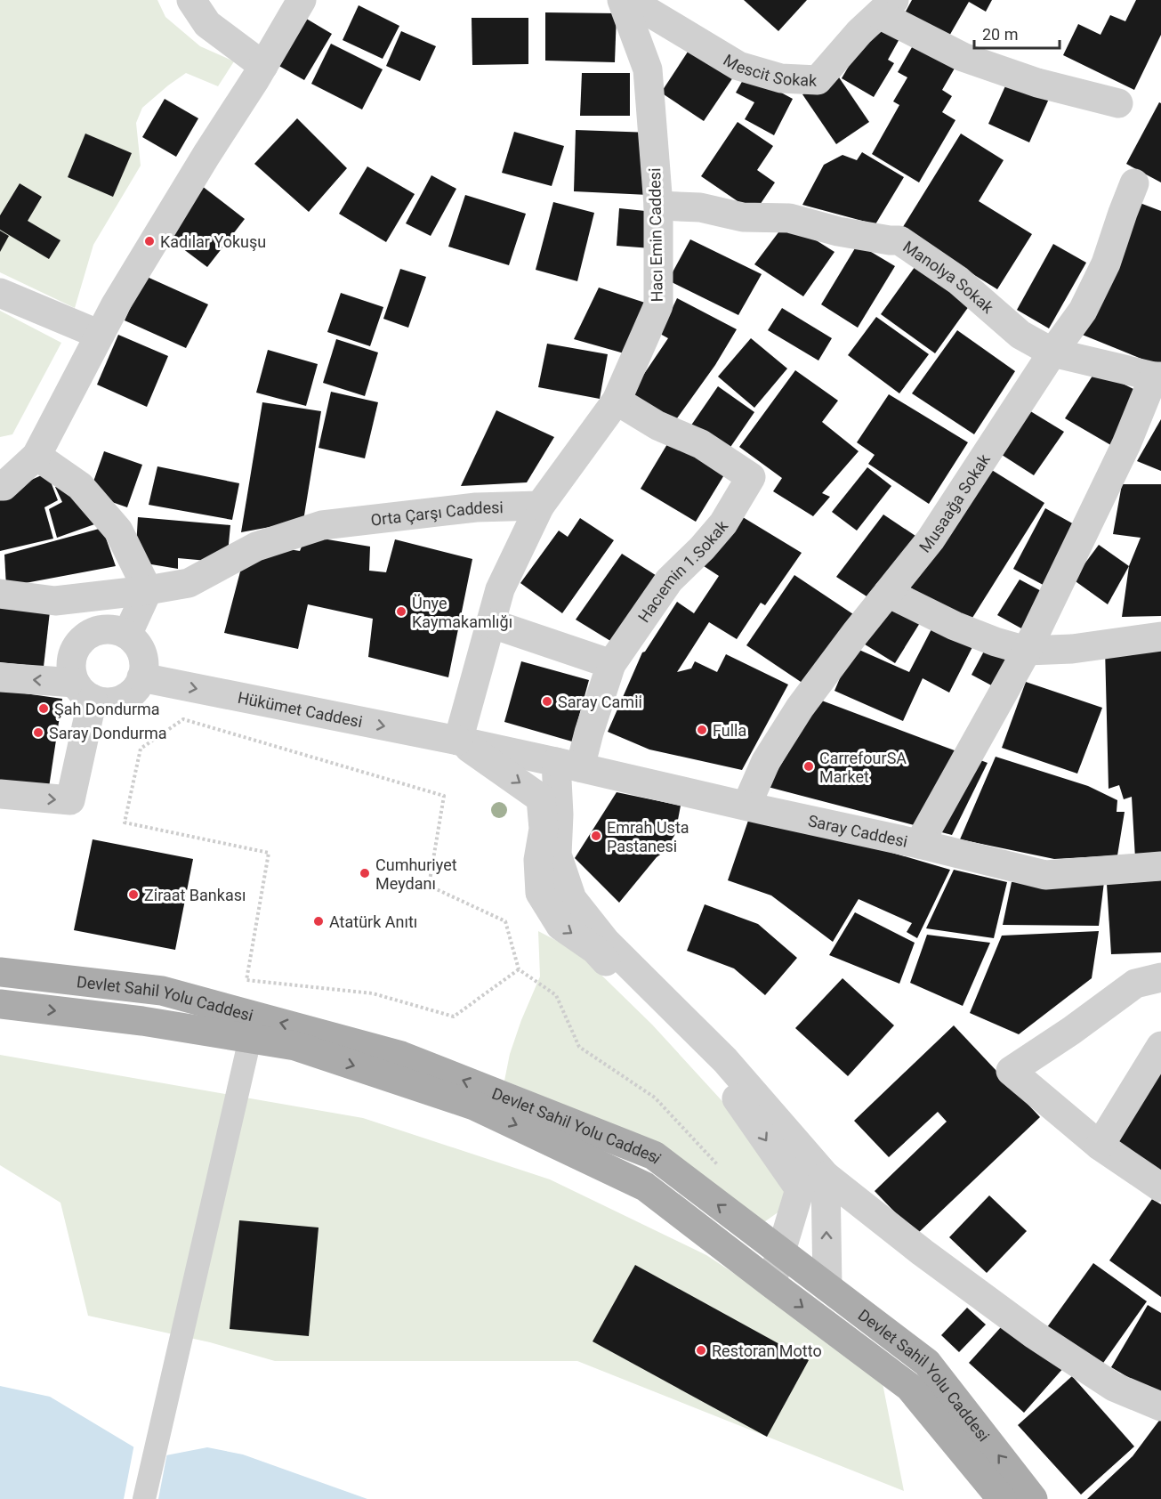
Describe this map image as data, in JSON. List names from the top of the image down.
{
  "streets": {
    "main road": ["Devlet Sahil Yolu Caddesi"],
    "street": [
      "Mescit Sokak",
      "Hacı Emin Caddesi",
      "Manolya Sokak",
      "Musaağa Sokak",
      "Orta Çarşı Caddesi",
      "Hacıemin 1.Sokak",
      "Hükümet Caddesi",
      "Saray Caddesi"
    ]
  },
  "crossings": [
    ["Hacı Emin Caddesi", "Manolya Sokak"],
    ["Hacı Emin Caddesi", "Orta Çarşı Caddesi"],
    ["Hacı Emin Caddesi", "Hacıemin 1.Sokak"],
    ["Manolya Sokak", "Musaağa Sokak"],
    ["Musaağa Sokak", "Saray Caddesi"],
    ["Hacıemin 1.Sokak", "Saray Caddesi"]
  ],
  "one_way": ["Hükümet Caddesi"],
  "places": [
    "Kadılar Yokuşu",
    "Ünye Kaymakamlığı",
    "Saray Camii",
    "Şah Dondurma",
    "Fulla",
    "Saray Dondurma",
    "CarrefourSA Market",
    "Emrah Usta Pastanesi",
    "Cumhuriyet Meydanı",
    "Ziraat Bankası",
    "Atatürk Anıtı",
    "Restoran Motto"
  ],
  "scale_bar": "20 m"
}
